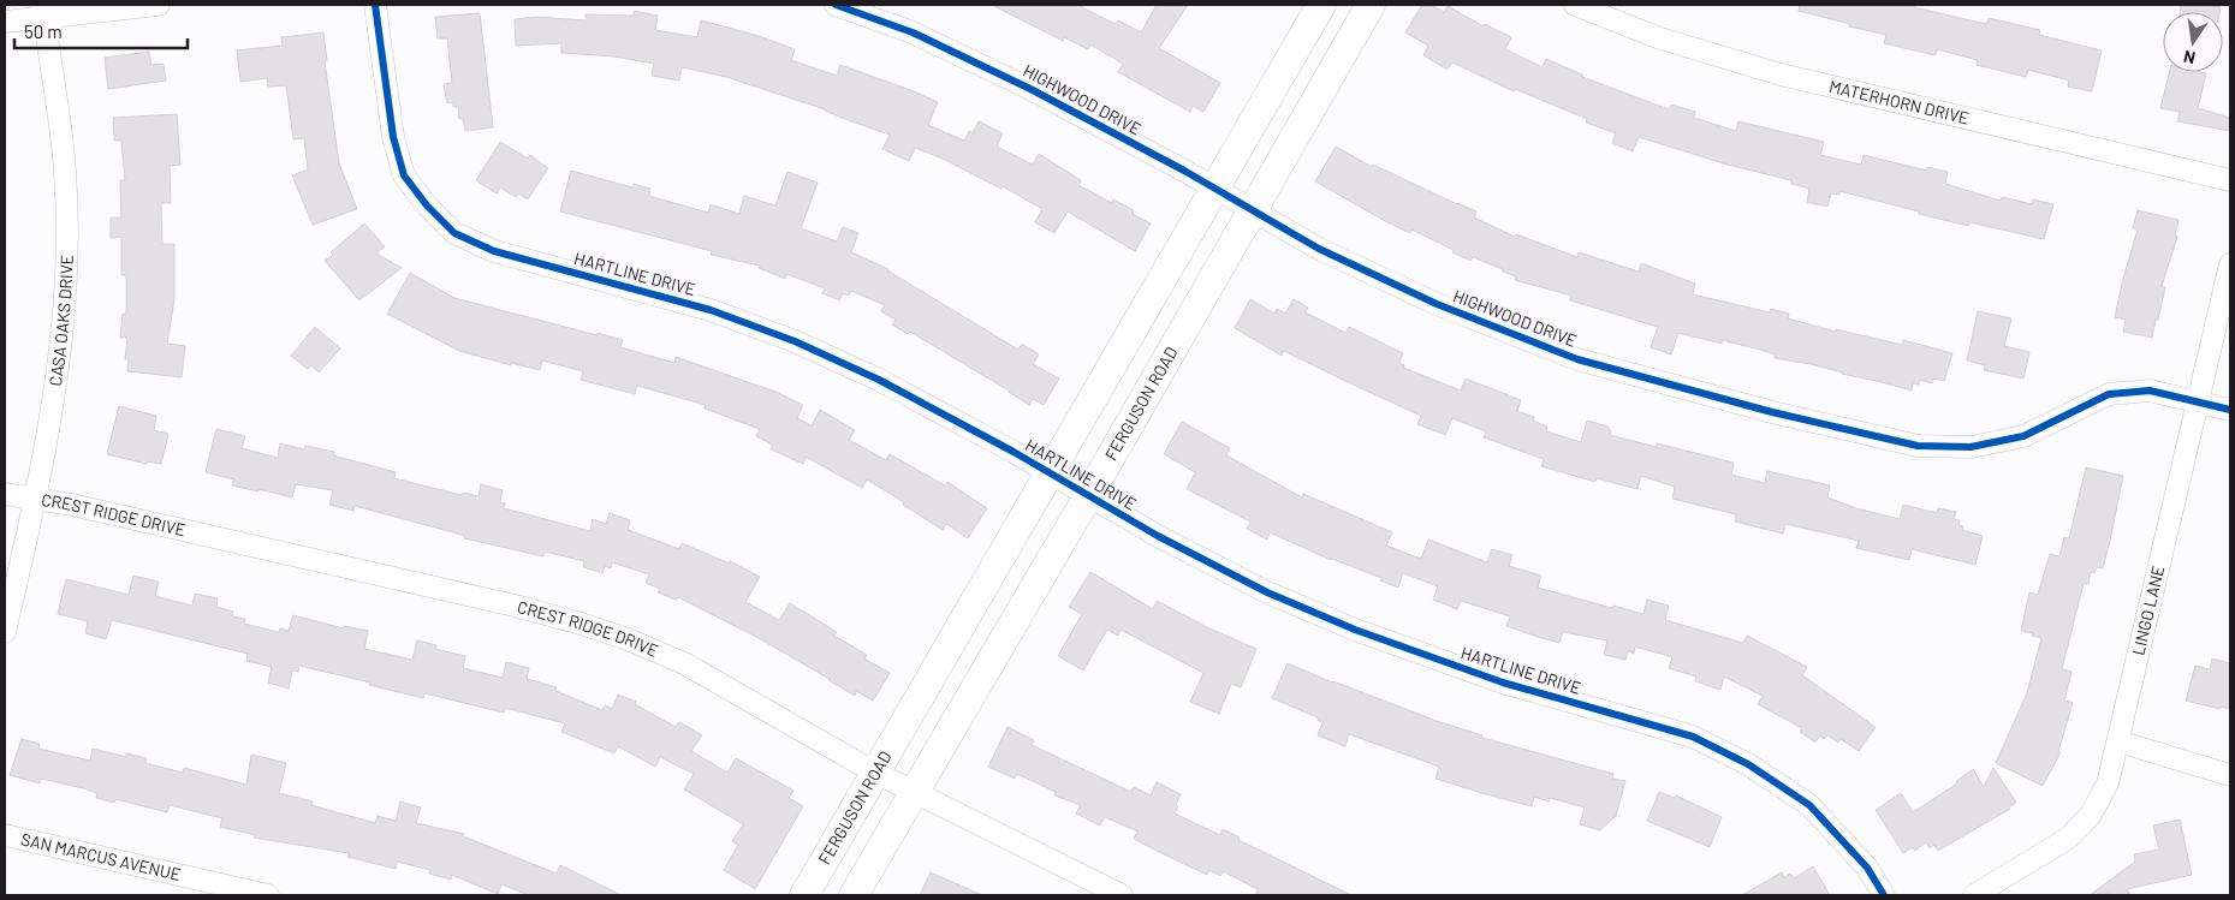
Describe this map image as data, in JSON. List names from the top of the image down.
{
  "streets": {
    "main road": ["FERGUSON ROAD"],
    "street": [
      "HIGHWOOD DRIVE",
      "MATERHORN DRIVE",
      "HARTLINE DRIVE",
      "CASA OAKS DRIVE",
      "CREST RIDGE DRIVE",
      "LINGO LANE",
      "SAN MARCUS AVENUE"
    ]
  },
  "crossings": [
    ["HIGHWOOD DRIVE", "FERGUSON ROAD"],
    ["HIGHWOOD DRIVE", "LINGO LANE"],
    ["HARTLINE DRIVE", "FERGUSON ROAD"],
    ["CASA OAKS DRIVE", "CREST RIDGE DRIVE"],
    ["FERGUSON ROAD", "CREST RIDGE DRIVE"]
  ],
  "scale_bar": "50 m",
  "north": "bottom"
}
